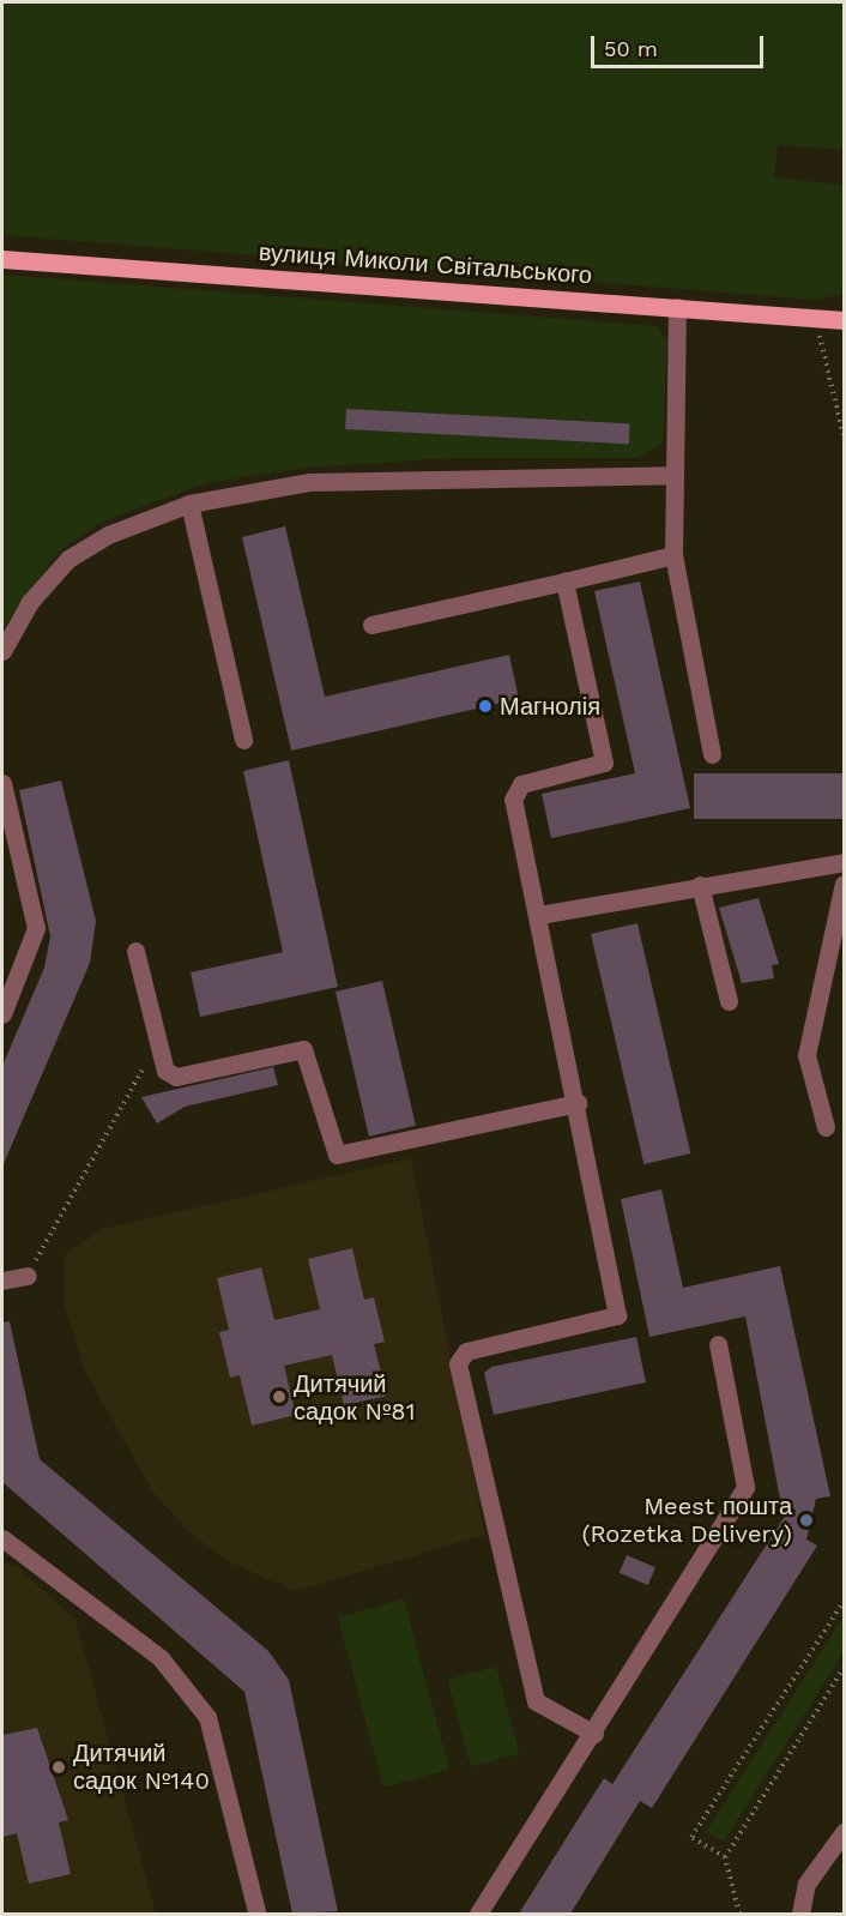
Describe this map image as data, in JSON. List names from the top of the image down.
{
  "streets": {
    "main road": ["вулиця Миколи Світальського"]
  },
  "places": [
    "Магнолія",
    "Дитячий садок №81",
    "Meest пошта (Rozetka Delivery)",
    "Дитячий садок №140"
  ],
  "scale_bar": "50 m"
}
